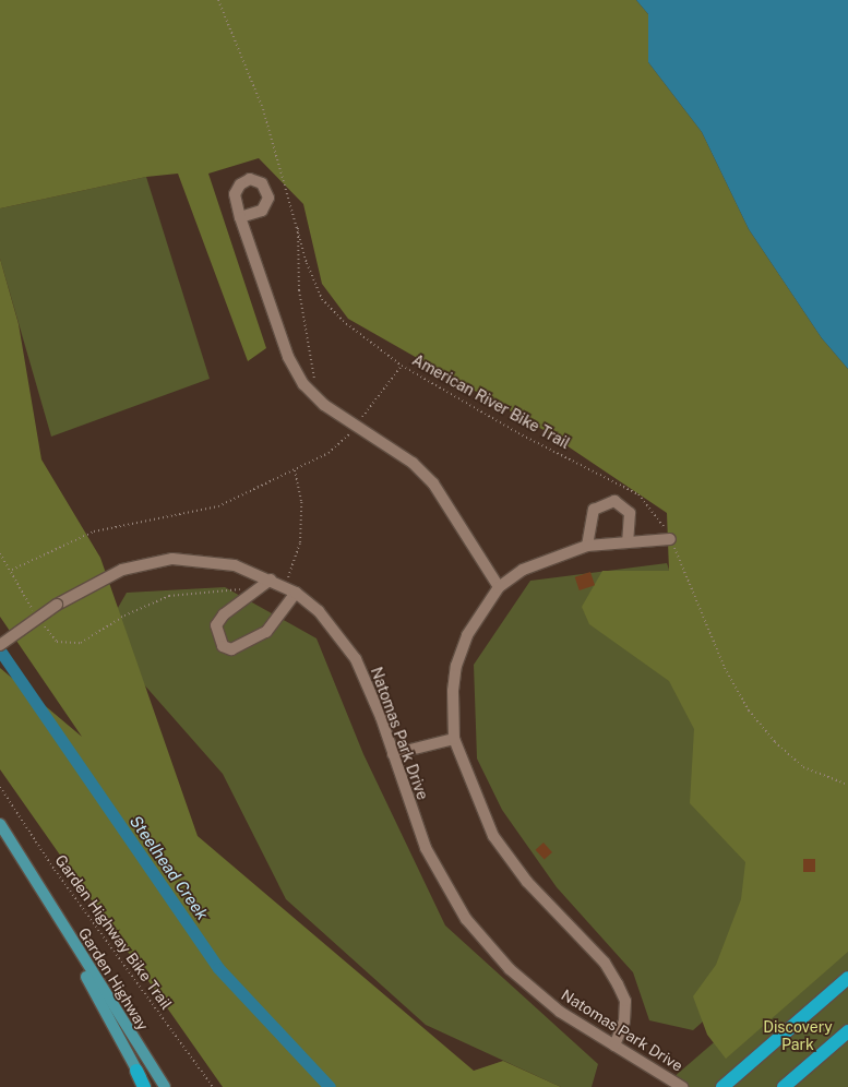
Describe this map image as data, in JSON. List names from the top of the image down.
{
  "streets": {
    "main road": ["Garden Highway"],
    "street": ["Natomas Park Drive"],
    "path": ["American River Bike Trail", "Garden Highway Bike Trail"]
  },
  "water": ["Steelhead Creek"],
  "parks": ["Discovery Park"]
}
